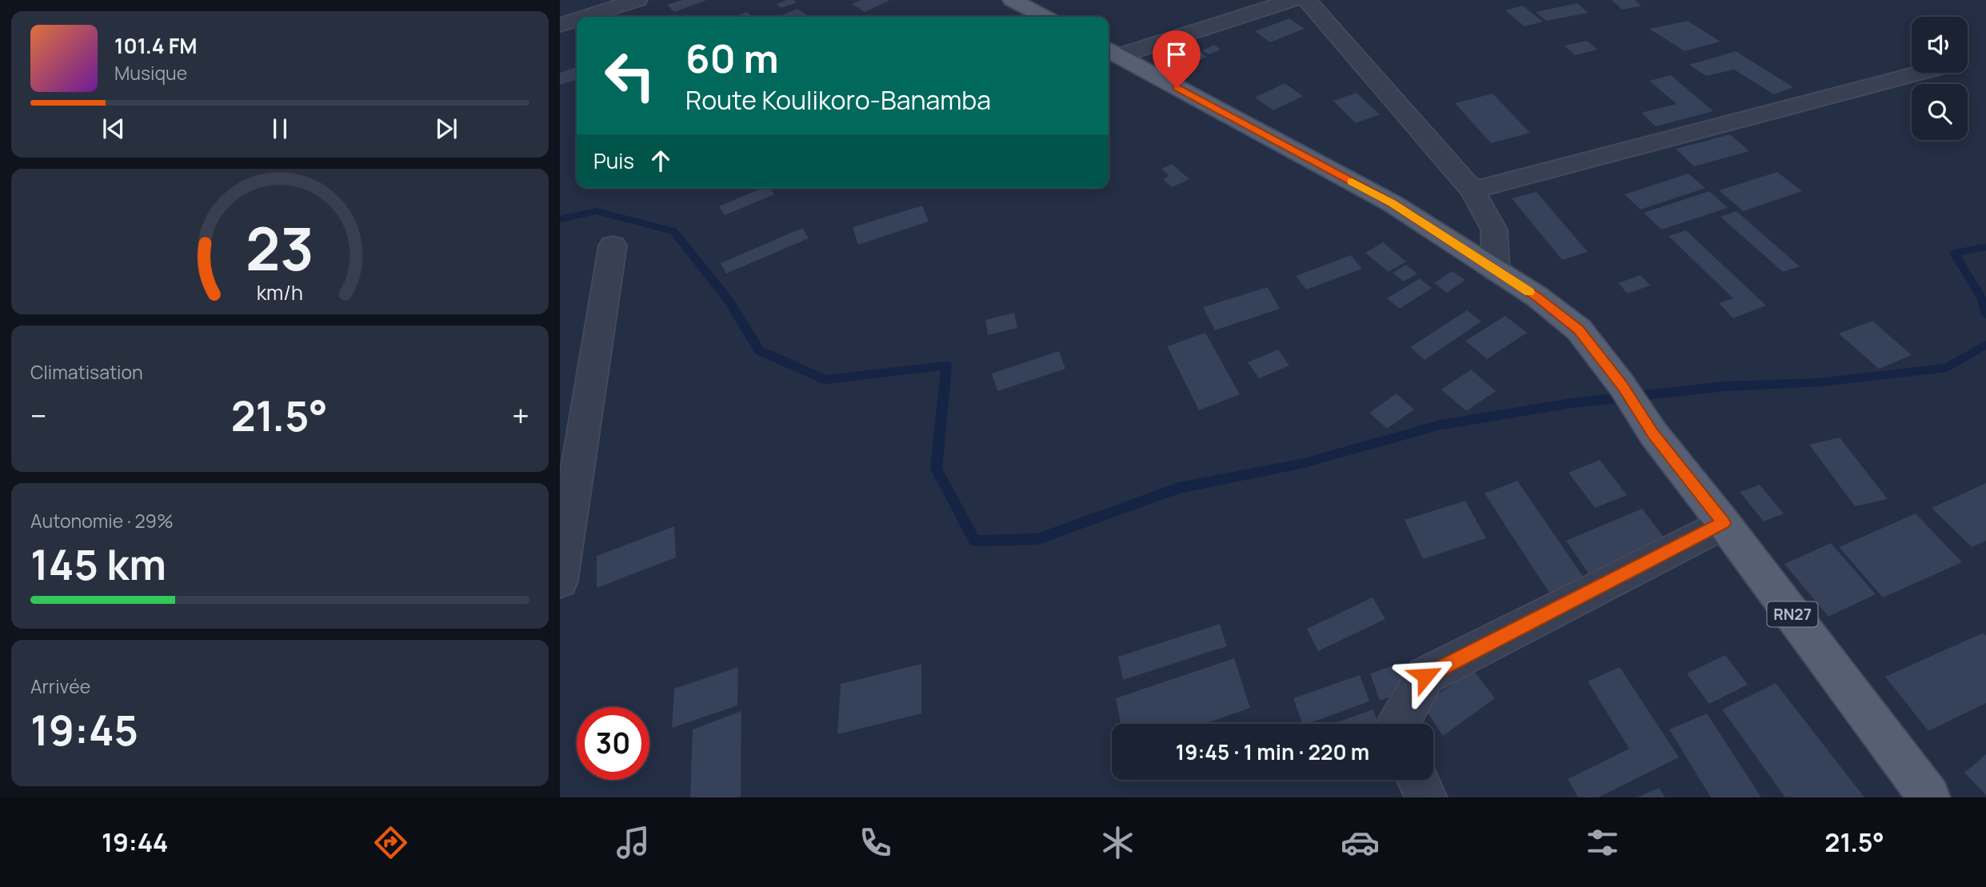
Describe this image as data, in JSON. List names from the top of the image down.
{
  "streets": {
    "main road": ["RN27"]
  },
  "page": {
    "turn": ["60 m", "Route Koulikoro-Banamba"],
    "song": ["101.4 FM", "Musique"],
    "then": "Puis",
    "tile": [
      "Climatisation",
      ["Autonomie · 29%", "145 km"],
      ["Arrivée", "19:45"]
    ],
    "heat": ["−", "21.5°", "+"],
    "limit": "30",
    "trip": "19:45 · 1 min · 220 m",
    "tabs": ["19:44", "21.5°"],
    "gauge": ["23", "km/h"]
  }
}
